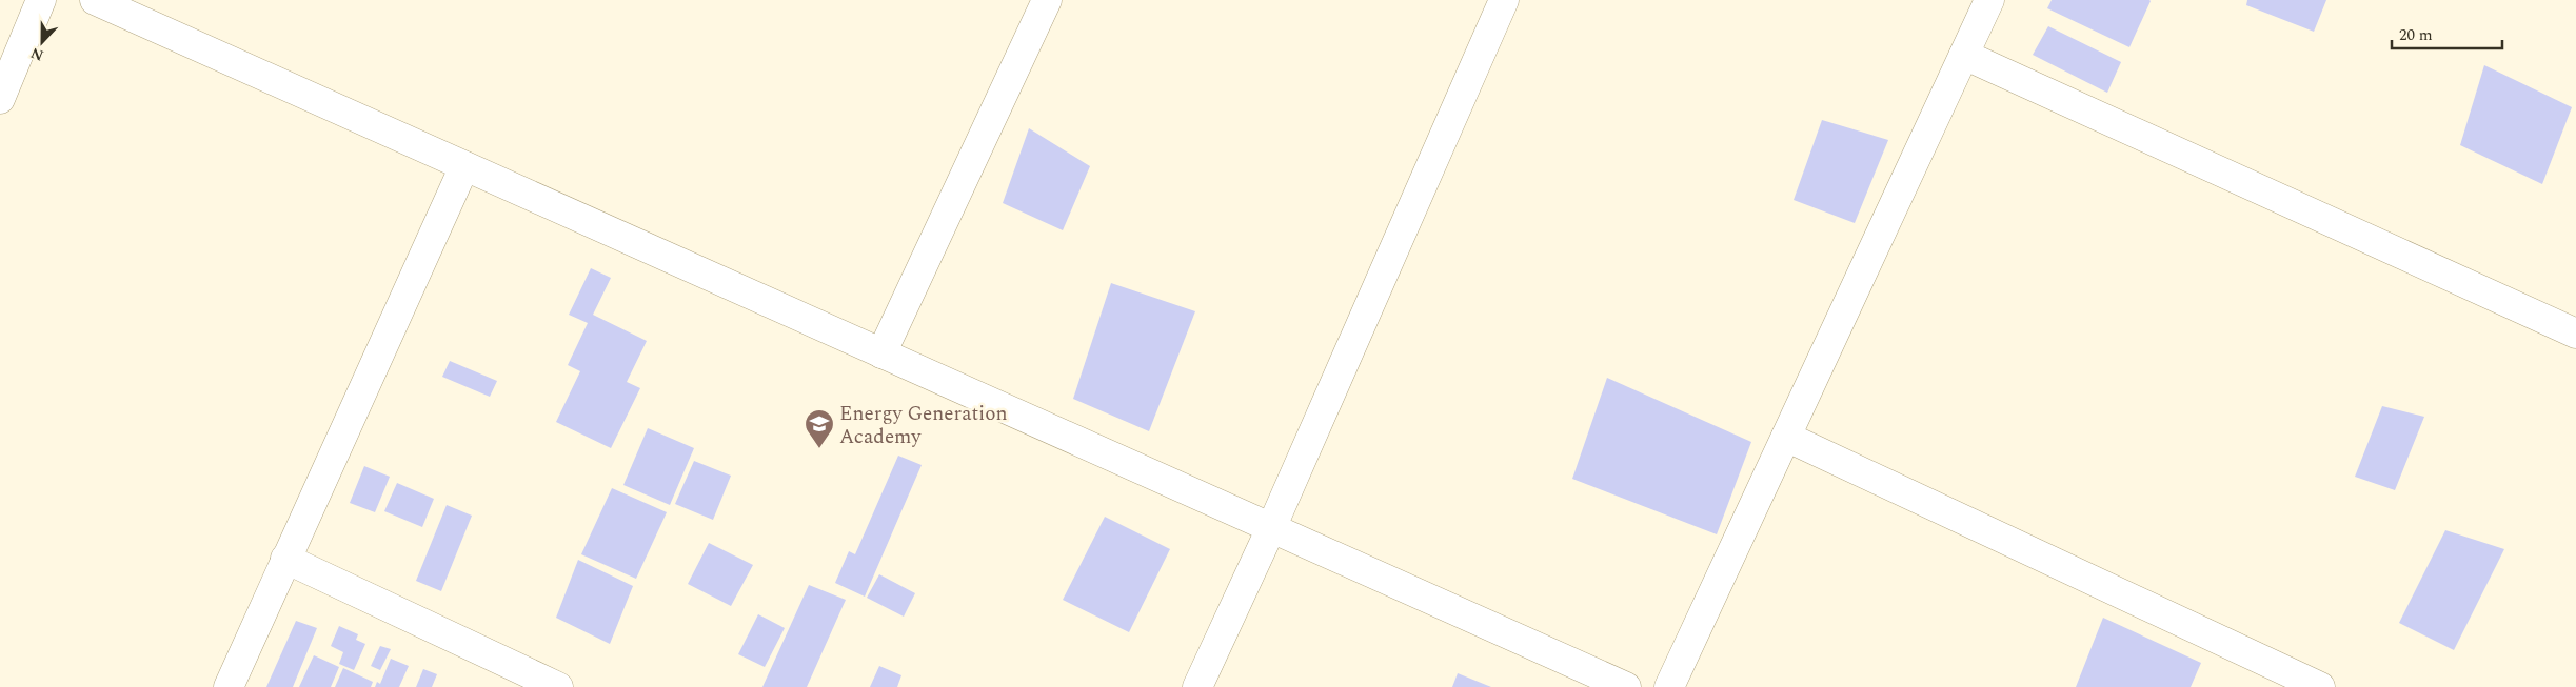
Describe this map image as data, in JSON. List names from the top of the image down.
{
  "places": {
    "school or university": ["Energy Generation Academy"]
  },
  "scale_bar": "20 m",
  "north": "bottom"
}
